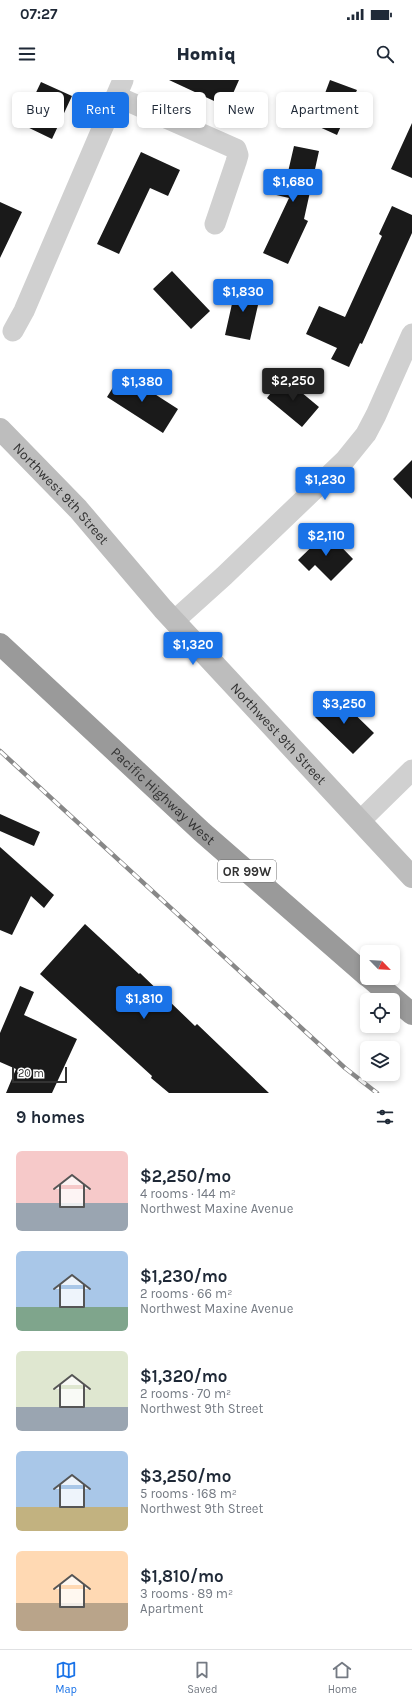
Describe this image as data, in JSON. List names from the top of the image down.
{
  "streets": {
    "highway": ["Pacific Highway West", "OR 99W"],
    "street": ["Northwest 9th Street"]
  },
  "scale_bar": "20 m",
  "north": "bottom right",
  "page": {
    "status": "07:27",
    "header": "Homiq",
    "chip": [
      "Buy",
      "Rent",
      "Filters",
      "New",
      "Apartment"
    ],
    "price": [
      "$1,680",
      "$1,830",
      "$2,250",
      "$1,380",
      "$1,230",
      "$2,110",
      "$1,320",
      "$3,250",
      "$1,810"
    ],
    "scale": "20 m",
    "heading": "9 homes",
    "list": [
      {
        "name": "$2,250/mo",
        "note": "4 rooms · 144 m² · Northwest Maxine Avenue"
      },
      {
        "name": "$1,230/mo",
        "note": "2 rooms · 66 m² · Northwest Maxine Avenue"
      },
      {
        "name": "$1,320/mo",
        "note": "2 rooms · 70 m² · Northwest 9th Street"
      },
      {
        "name": "$3,250/mo",
        "note": "5 rooms · 168 m² · Northwest 9th Street"
      },
      {
        "name": "$1,810/mo",
        "note": "3 rooms · 89 m² · Apartment"
      }
    ],
    "tabs": ["Map", "Saved", "Home"]
  }
}
